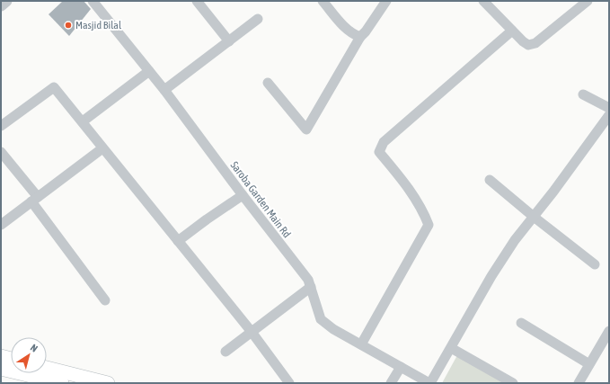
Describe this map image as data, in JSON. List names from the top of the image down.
{
  "streets": {
    "street": ["Saroba Garden Main Rd"]
  },
  "places": ["Masjid Bilal"],
  "north": "top right"
}
